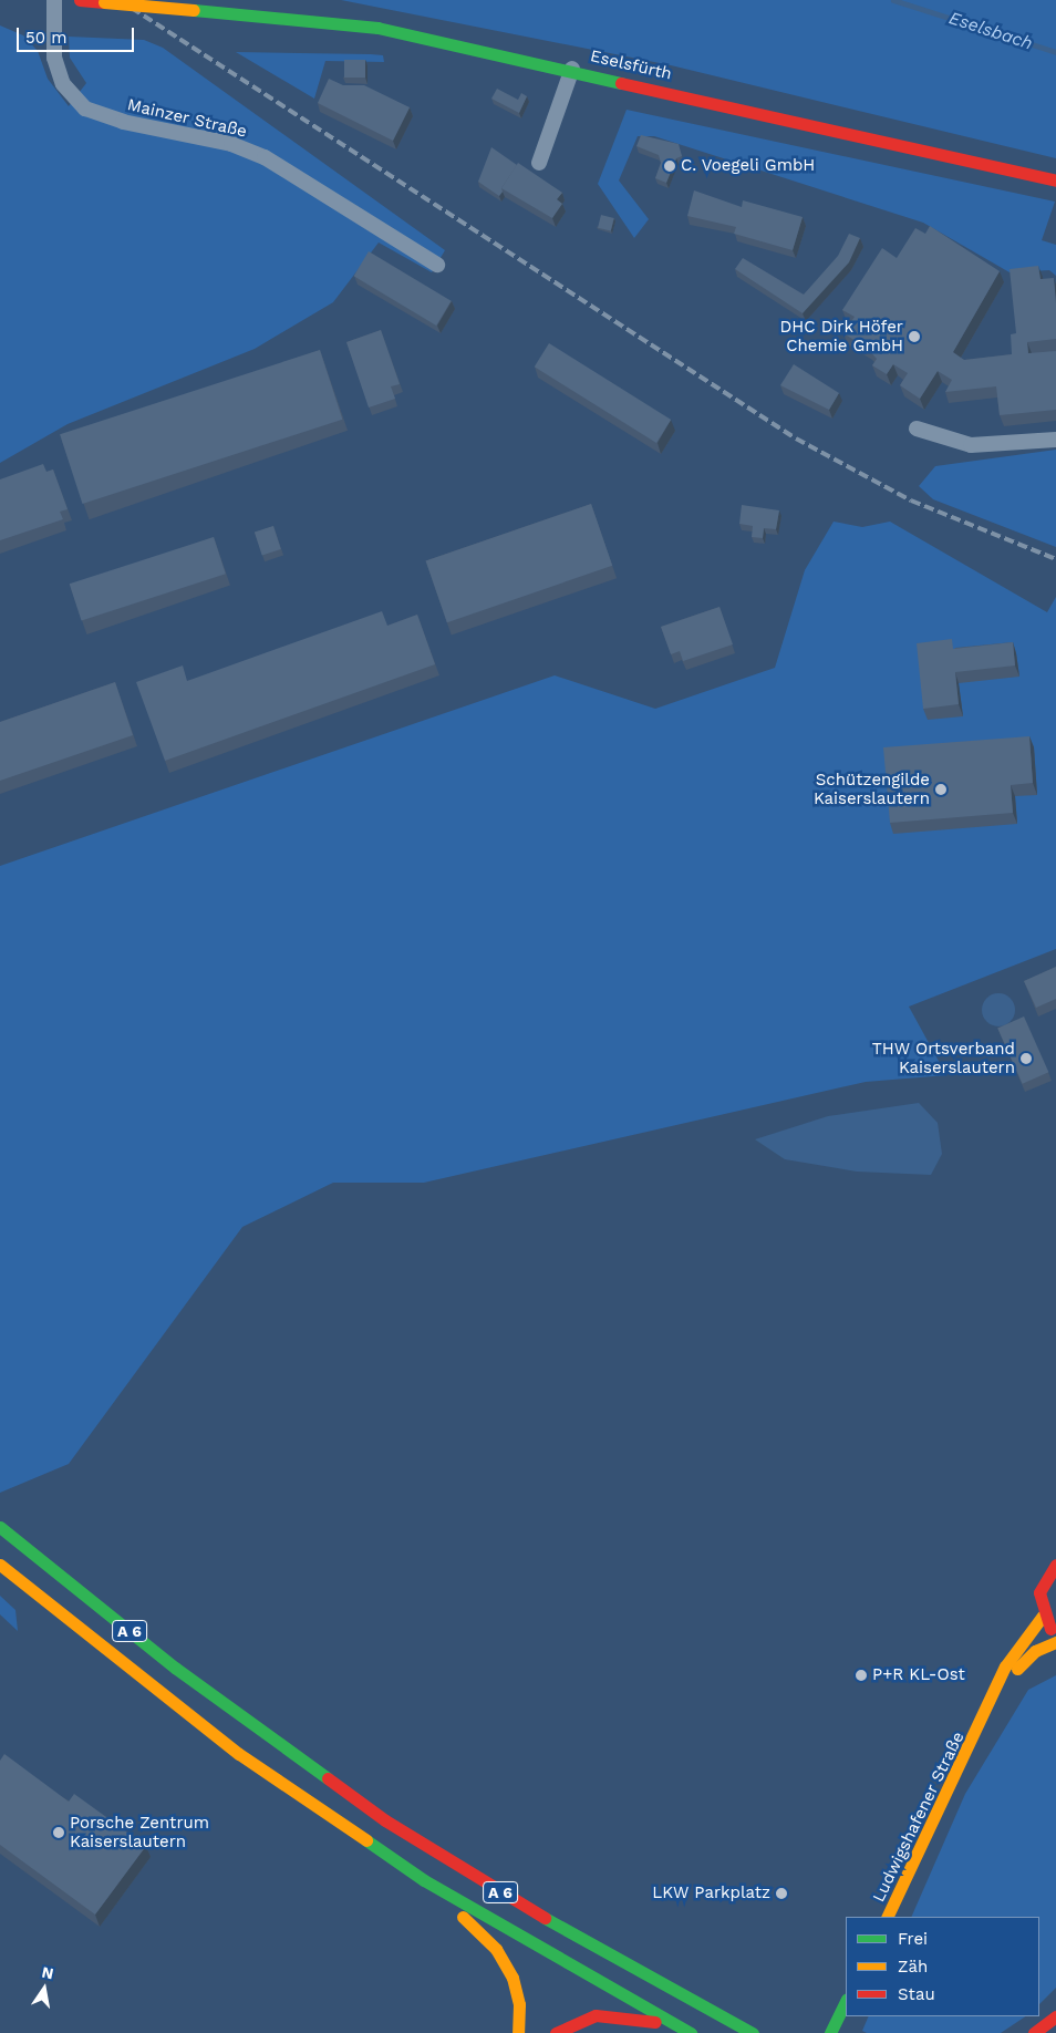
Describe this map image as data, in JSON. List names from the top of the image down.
{
  "streets": {
    "main road": ["Eselsfürth", "A 6", "Ludwigshafener Straße"],
    "street": ["Mainzer Straße"]
  },
  "water": ["Eselsbach"],
  "places": [
    "C. Voegeli GmbH",
    "DHC Dirk Höfer Chemie GmbH",
    "Schützengilde Kaiserslautern",
    "THW Ortsverband Kaiserslautern",
    "P+R KL-Ost",
    "Porsche Zentrum Kaiserslautern",
    "LKW Parkplatz"
  ],
  "legend": ["Frei", "Zäh", "Stau"],
  "scale_bar": "50 m",
  "north": "top"
}
